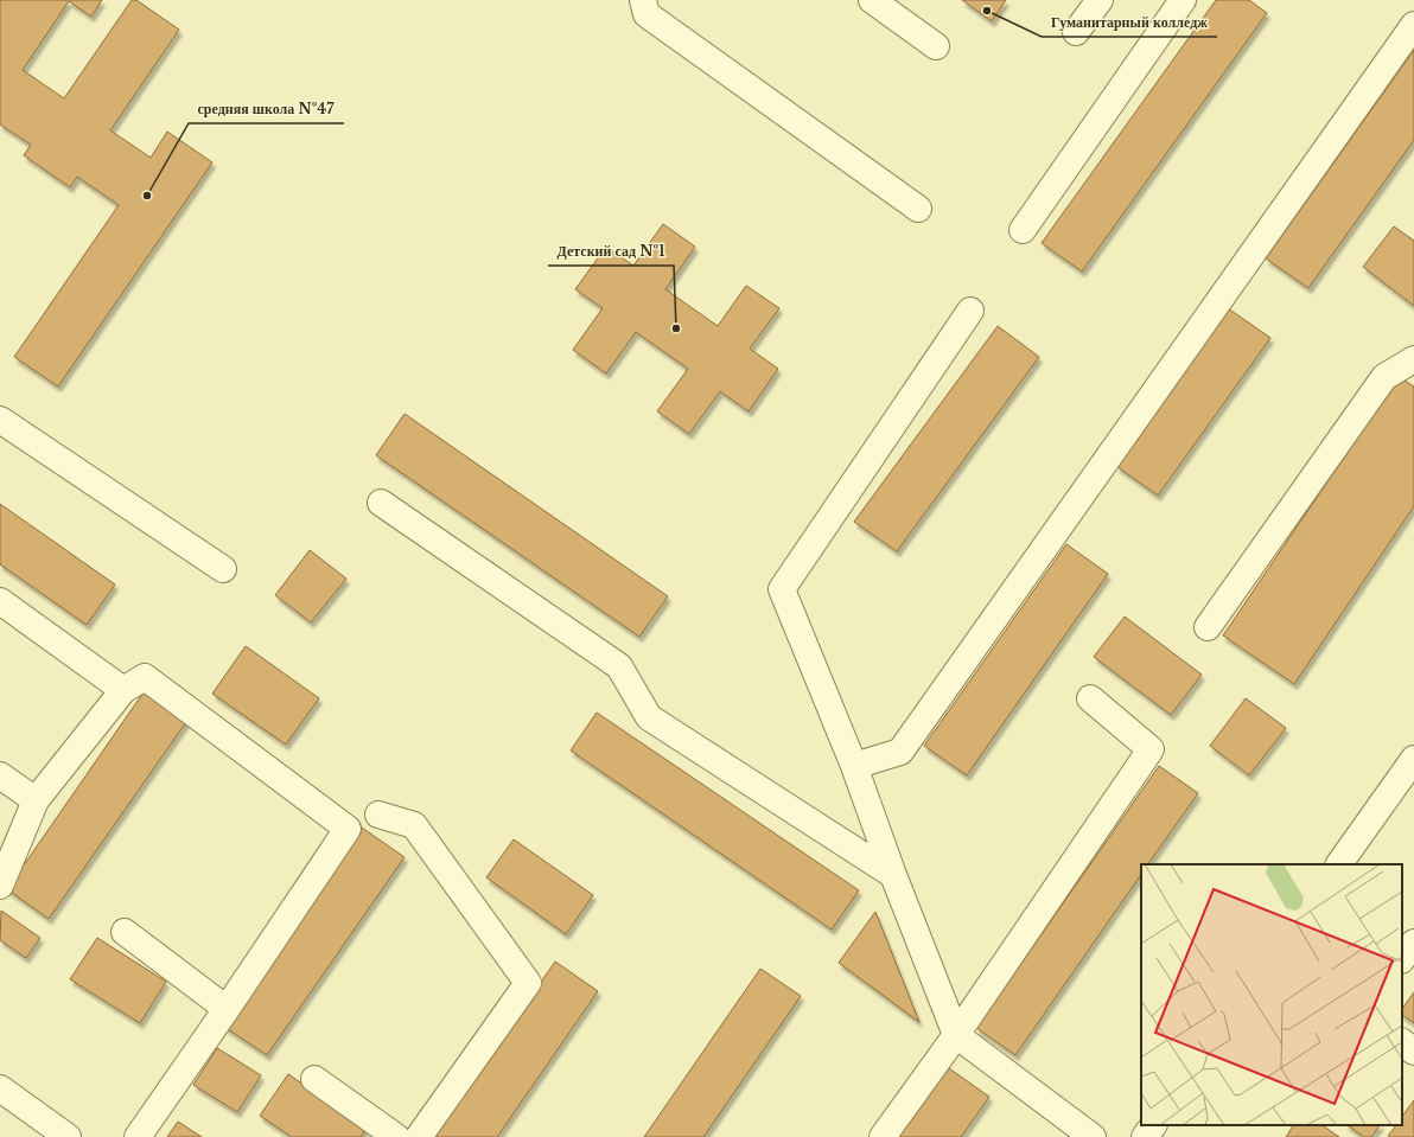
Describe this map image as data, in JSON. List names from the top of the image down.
{
  "places": ["Гуманитарный колледж", "средняя школа №47", "Детский сад №1"]
}
